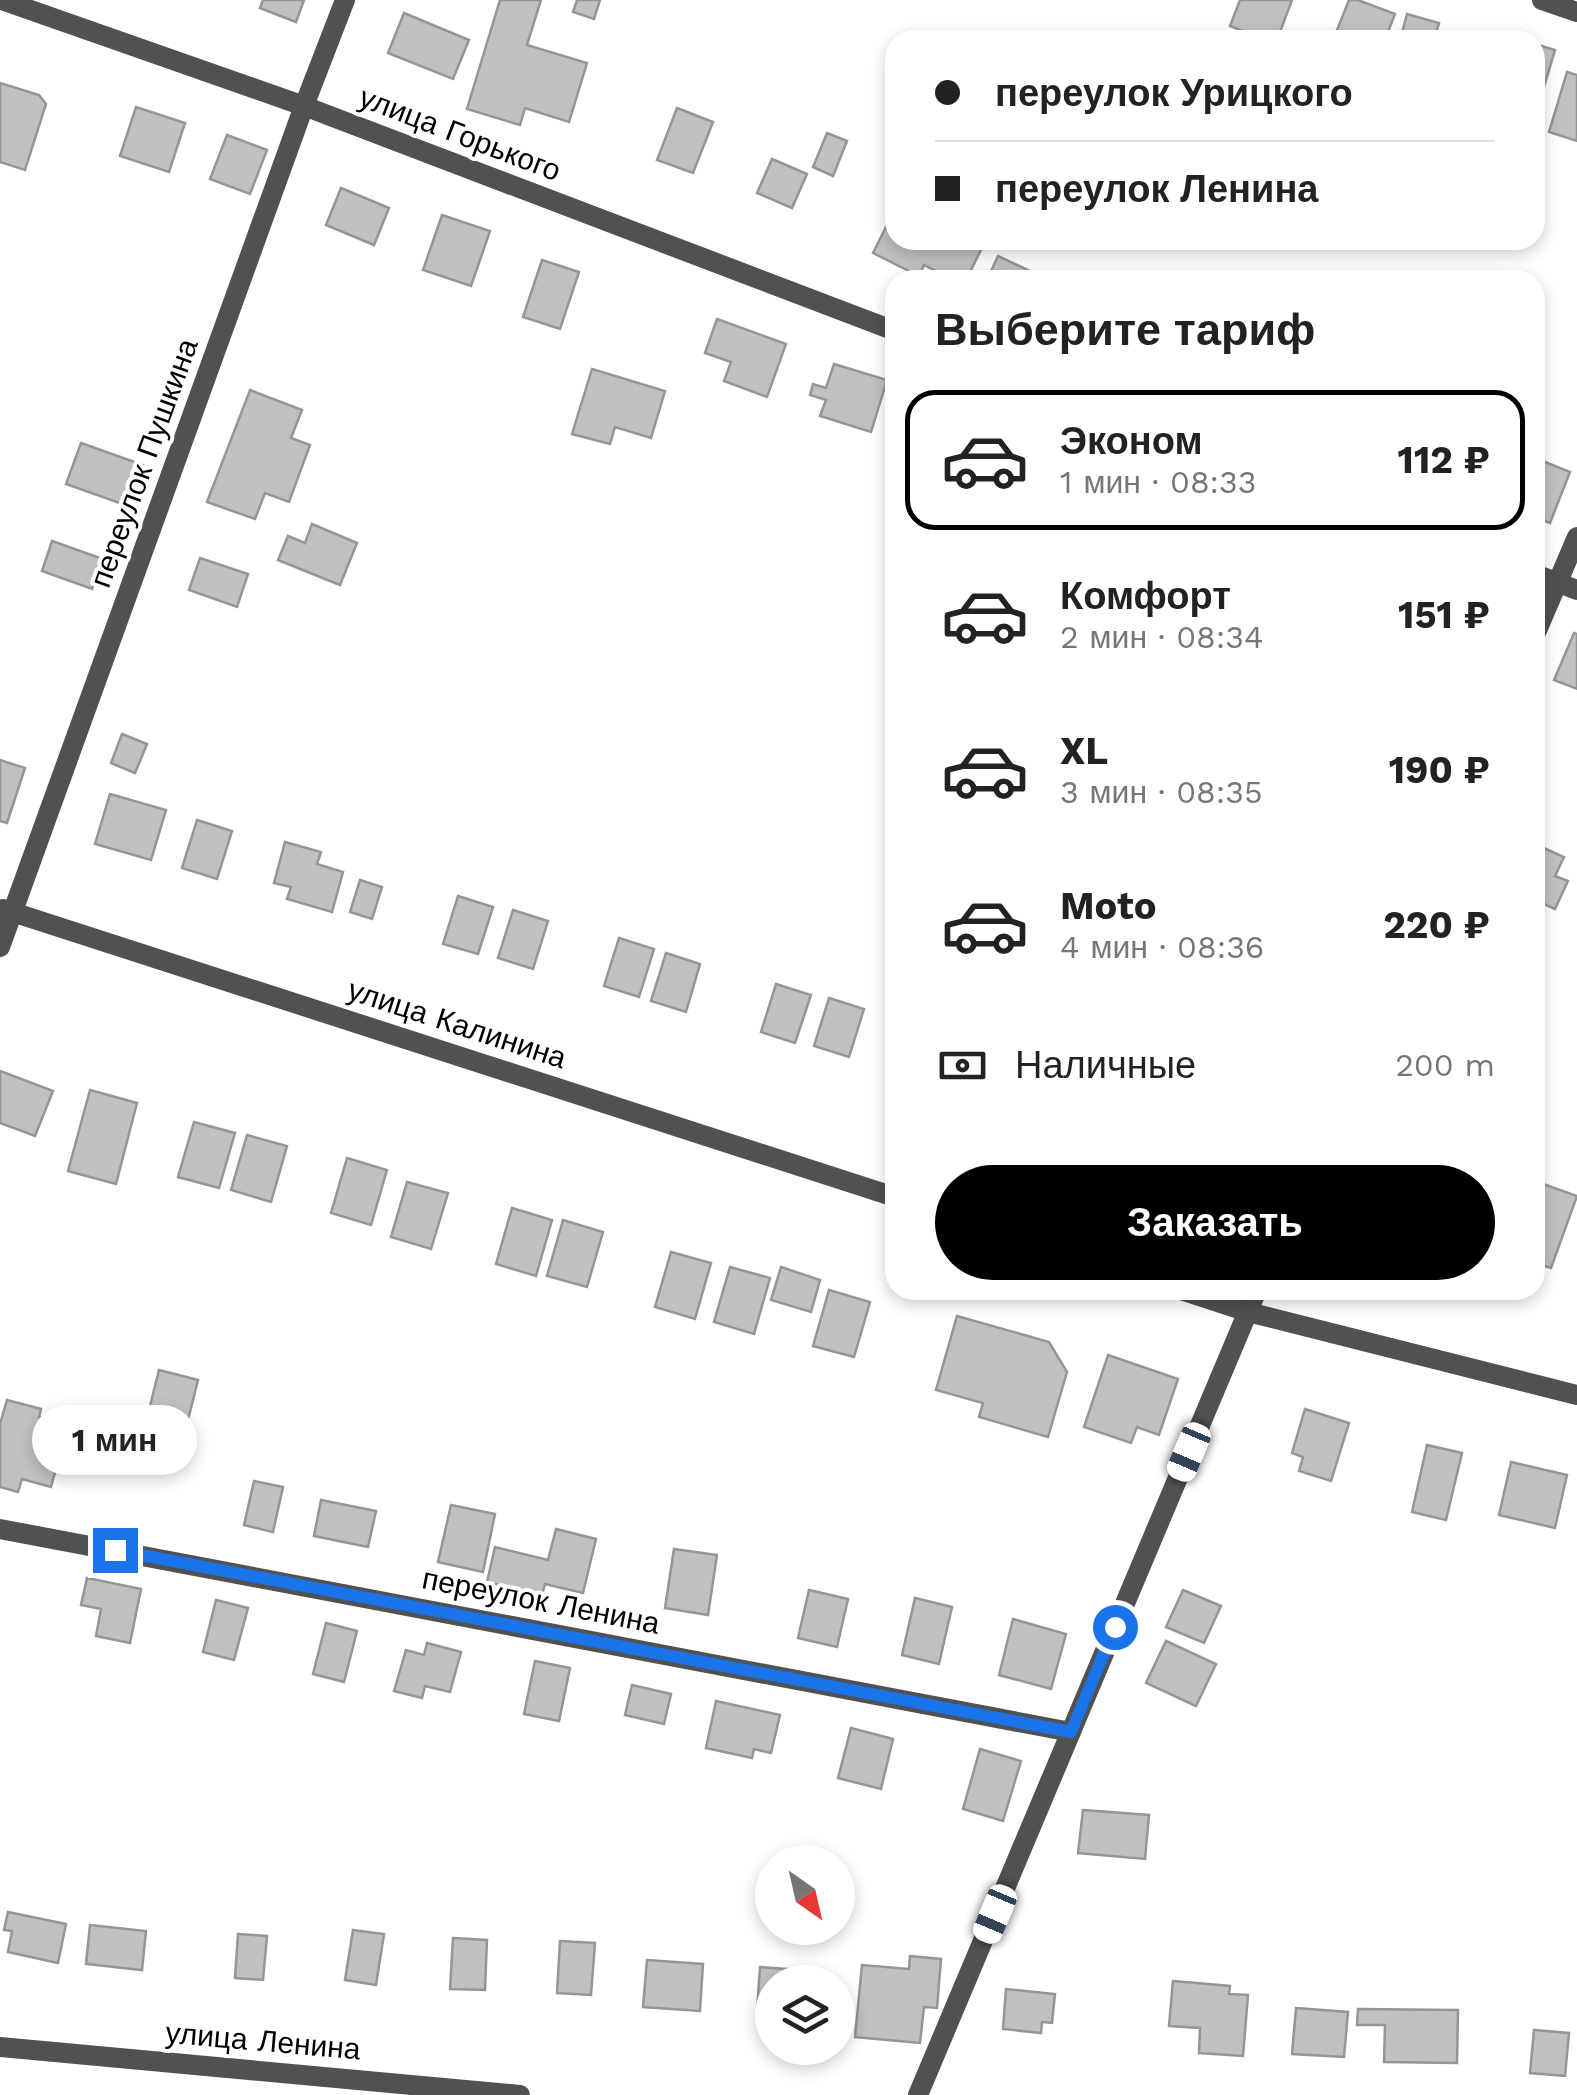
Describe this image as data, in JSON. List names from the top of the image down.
{
  "streets": {
    "street": [
      "улица Горького",
      "переулок Пушкина",
      "улица Калинина",
      "переулок Ленина",
      "улица Ленина"
    ]
  },
  "crossings": [
    ["улица Горького", "переулок Пушкина"],
    ["переулок Пушкина", "улица Калинина"]
  ],
  "north": "bottom right",
  "page": {
    "banner": ["переулок Урицкого", "переулок Ленина"],
    "heading": "Выберите тариф",
    "list": [
      {
        "name": "Эконом",
        "note": "1 мин · 08:33",
        "value": "112 ₽"
      },
      {
        "name": "Комфорт",
        "note": "2 мин · 08:34",
        "value": "151 ₽"
      },
      {
        "name": "XL",
        "note": "3 мин · 08:35",
        "value": "190 ₽"
      },
      {
        "name": "Moto",
        "note": "4 мин · 08:36",
        "value": "220 ₽"
      }
    ],
    "pay": ["Наличные", "200 m"],
    "buttons": "Заказать",
    "bubble": "1 мин"
  }
}
